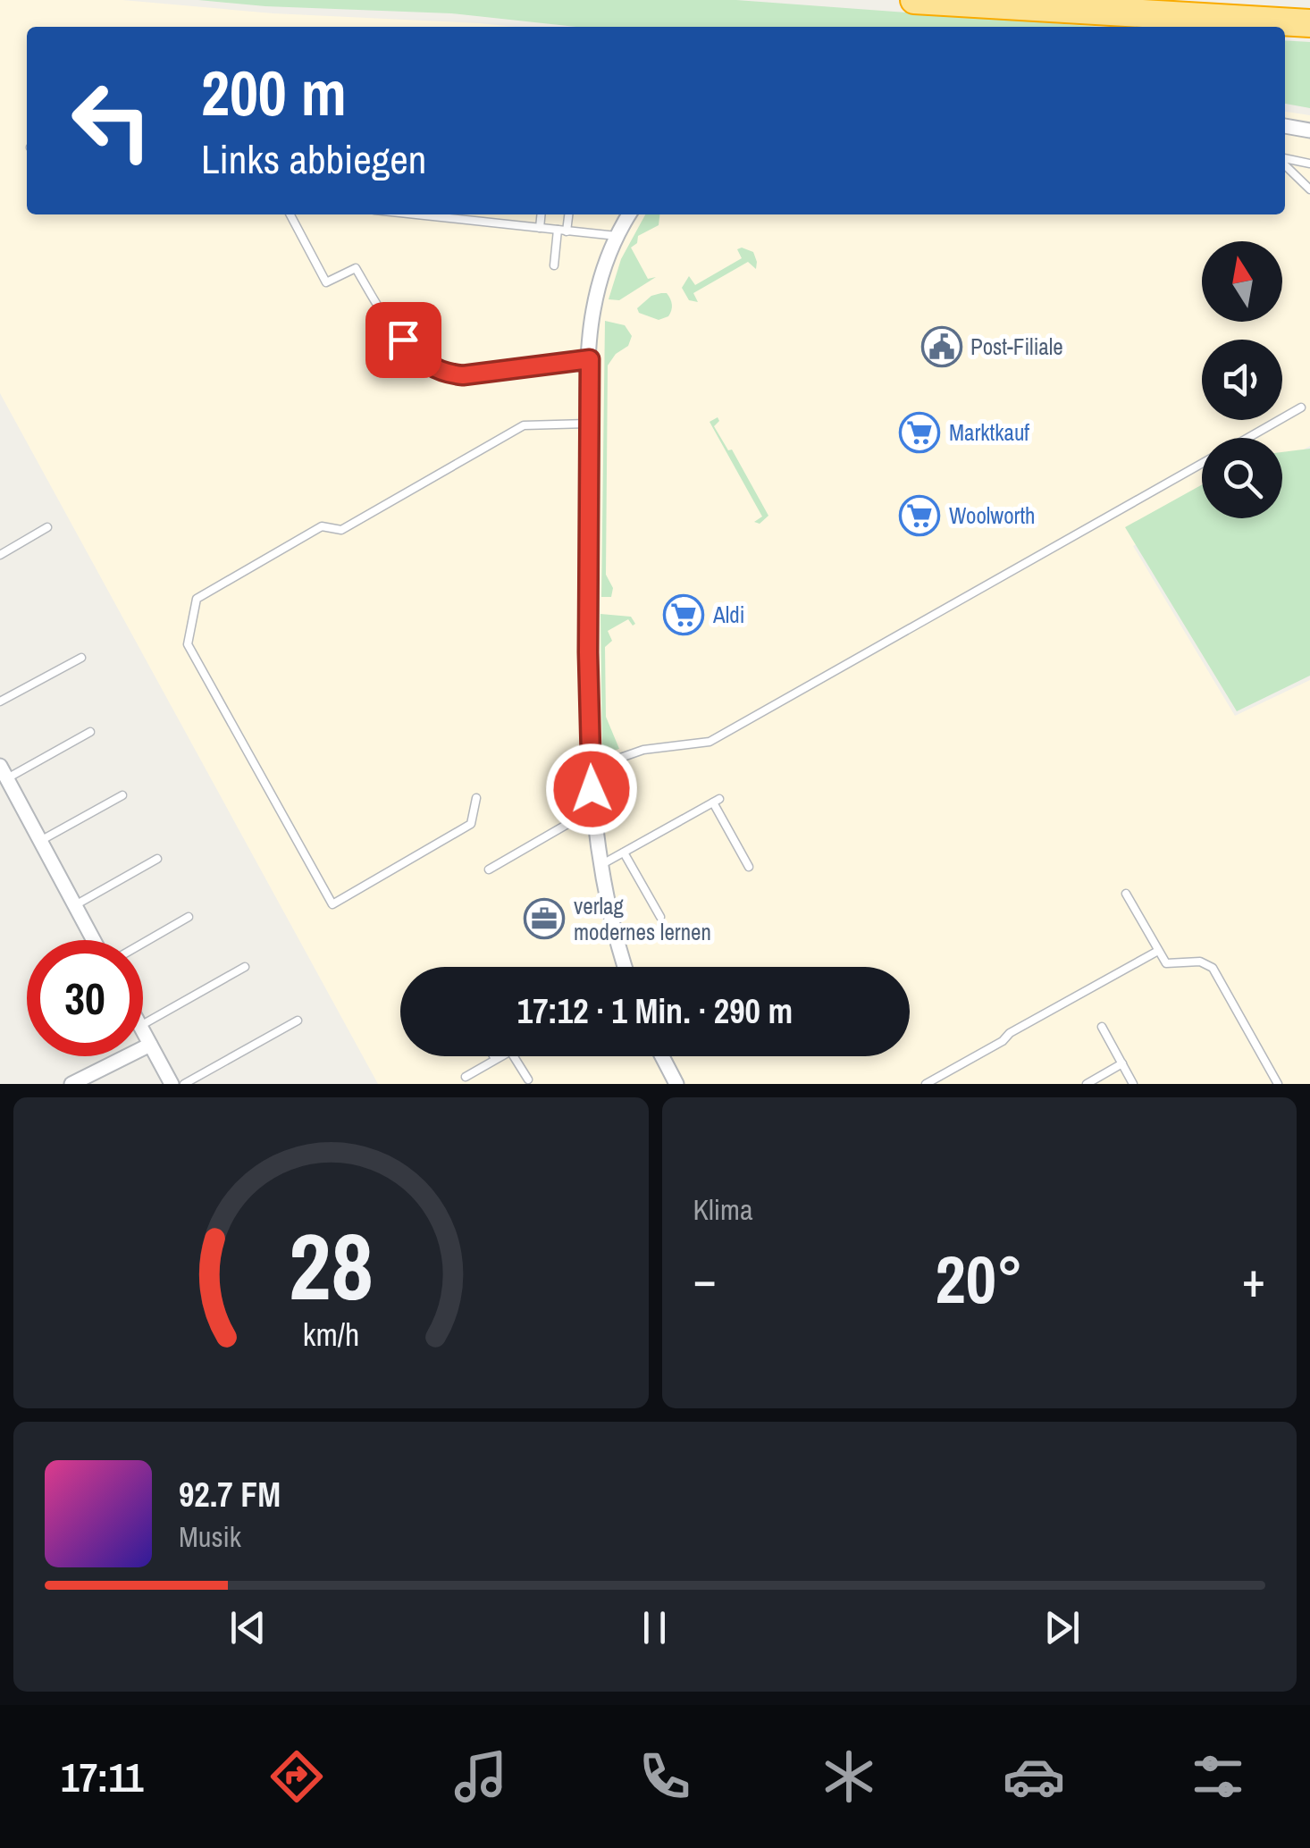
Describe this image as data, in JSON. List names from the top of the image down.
{
  "places": {
    "public building": ["Post-Filiale"],
    "supermarket": ["Marktkauf", "Woolworth", "Aldi"],
    "office": ["verlag modernes lernen"]
  },
  "north": "top",
  "page": {
    "turn": ["200 m", "Links abbiegen"],
    "limit": "30",
    "trip": "17:12 · 1 Min. · 290 m",
    "tile": "Klima",
    "heat": ["−", "20°", "+"],
    "song": ["92.7 FM", "Musik"],
    "tabs": "17:11",
    "gauge": ["28", "km/h"]
  }
}
